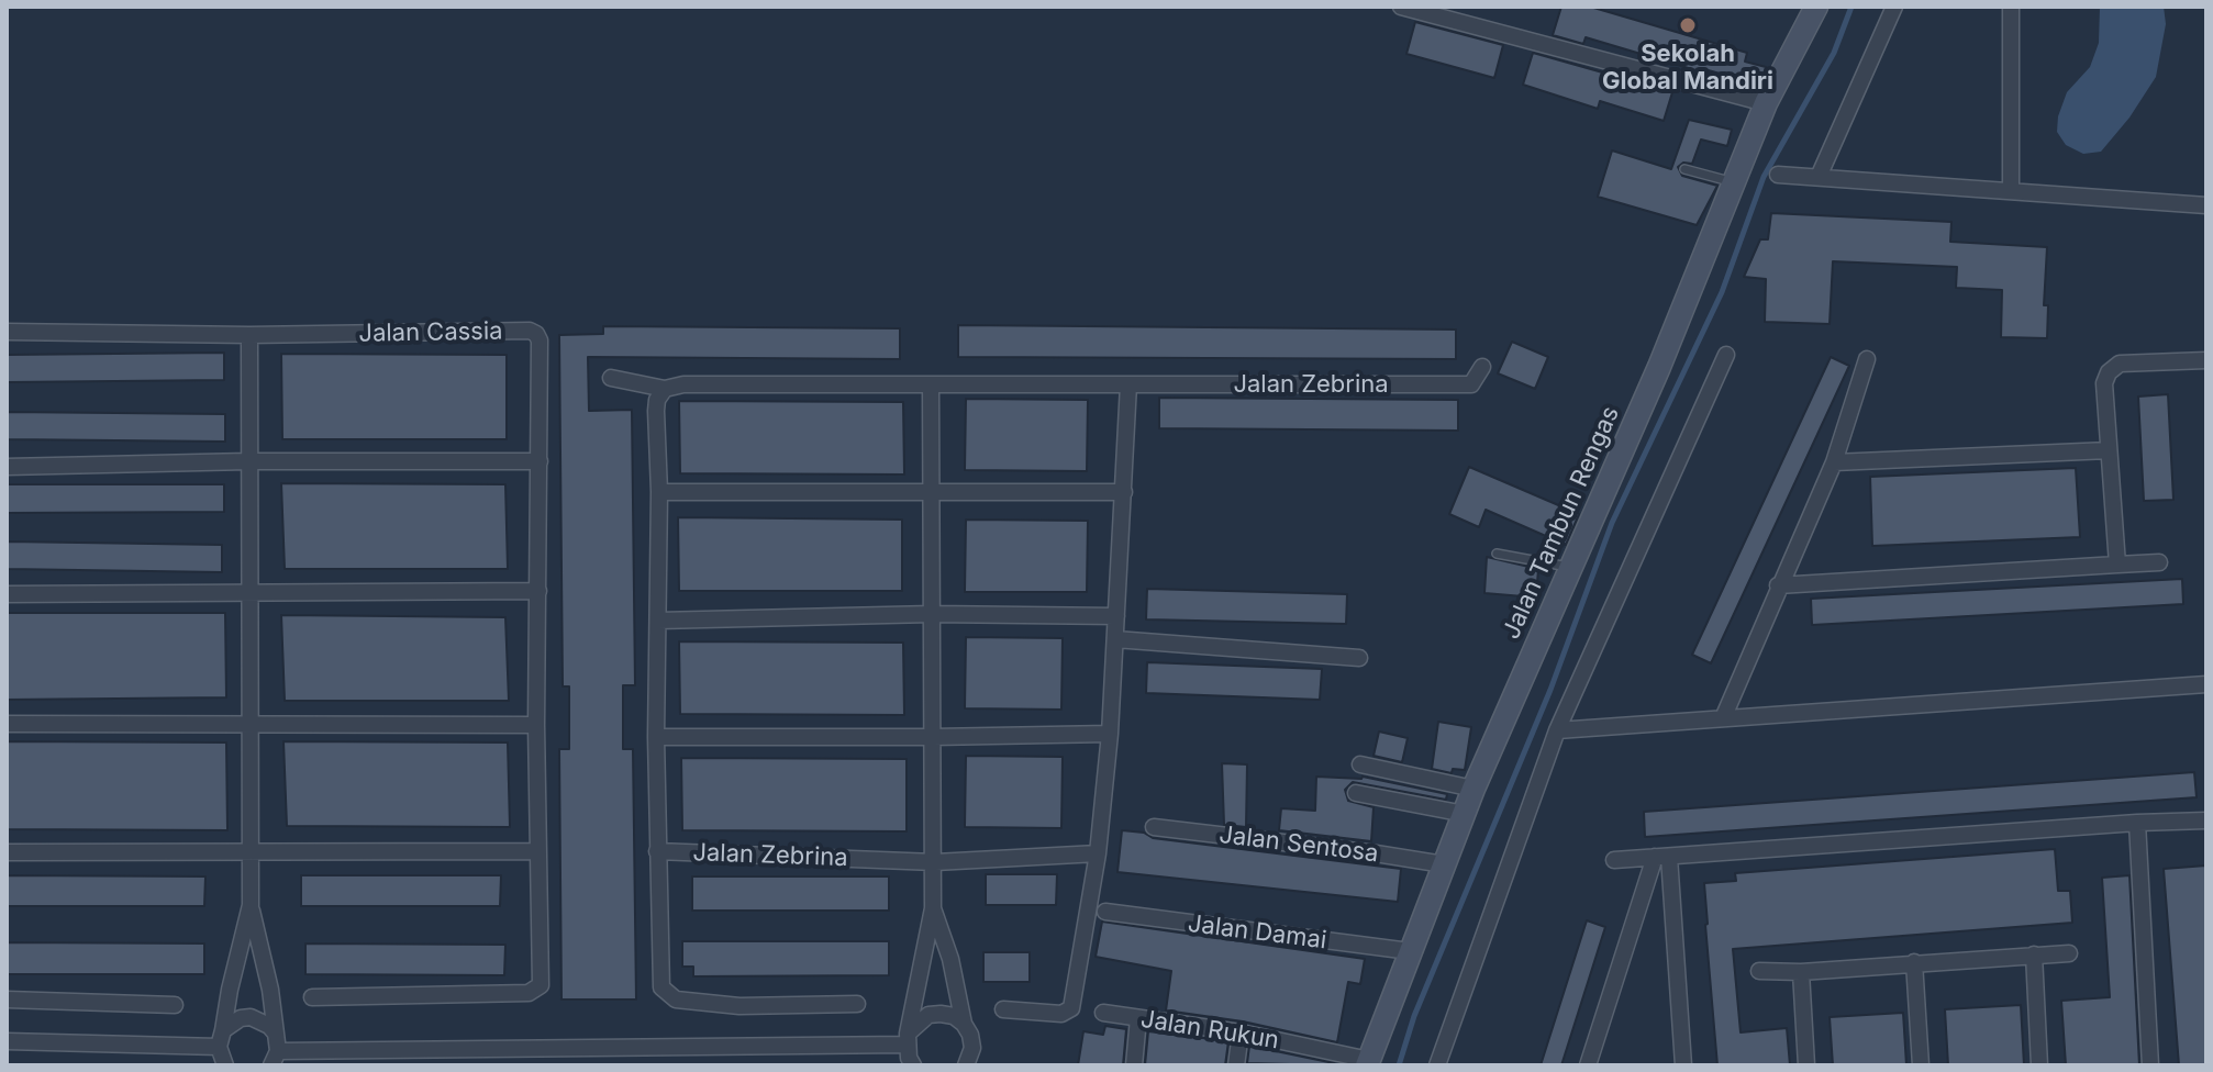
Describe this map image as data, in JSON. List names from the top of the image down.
{
  "streets": {
    "street": [
      "Jalan Cassia",
      "Jalan Zebrina",
      "Jalan Tambun Rengas",
      "Jalan Sentosa",
      "Jalan Damai",
      "Jalan Rukun"
    ]
  },
  "crossings": [
    ["Jalan Tambun Rengas", "Jalan Sentosa"],
    ["Jalan Tambun Rengas", "Jalan Damai"],
    ["Jalan Tambun Rengas", "Jalan Rukun"]
  ],
  "places": ["Sekolah Global Mandiri"]
}
